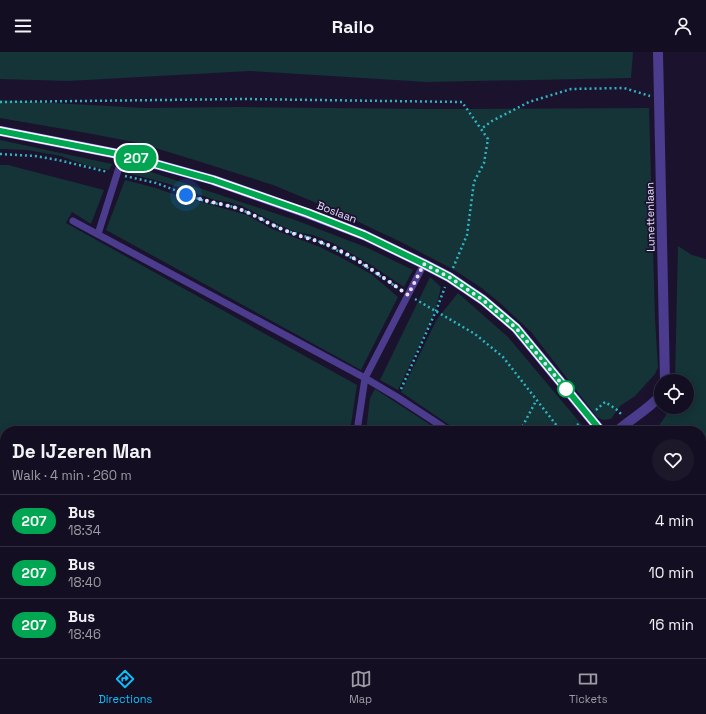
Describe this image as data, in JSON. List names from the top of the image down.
{
  "streets": {
    "main road": ["Boslaan"],
    "street": ["Lunettenlaan"]
  },
  "lines": ["bus line 207"],
  "page": {
    "header": "Railo",
    "on_map": "207",
    "heading": ["De IJzeren Man", "Walk · 4 min · 260 m"],
    "list": [
      {
        "mark": "207",
        "name": "Bus",
        "note": "18:34",
        "value": "4 min"
      },
      {
        "mark": "207",
        "name": "Bus",
        "note": "18:40",
        "value": "10 min"
      },
      {
        "mark": "207",
        "name": "Bus",
        "note": "18:46",
        "value": "16 min"
      }
    ],
    "tabs": ["Directions", "Map", "Tickets"]
  }
}
